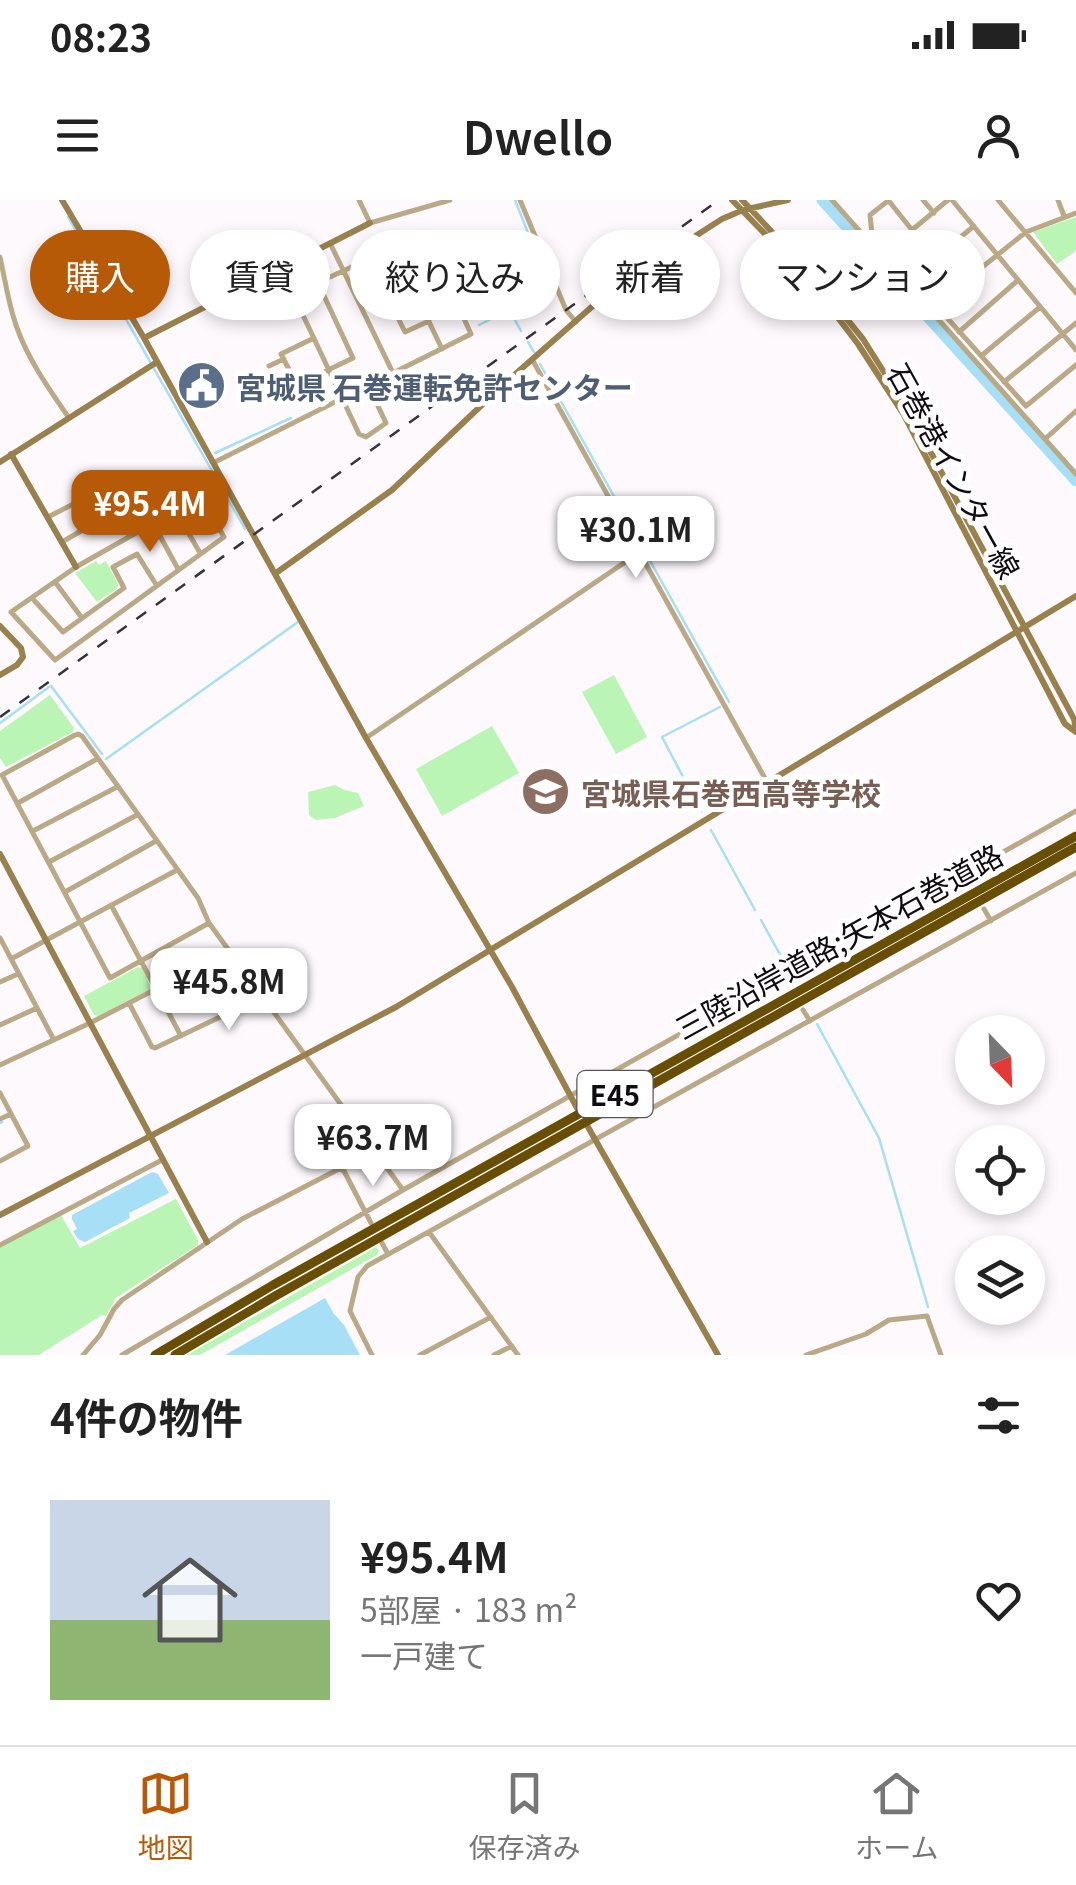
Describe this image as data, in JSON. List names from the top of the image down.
{
  "streets": {
    "highway": ["三陸沿岸道路;矢本石巻道路", "E45"],
    "street": ["石巻港インター線"]
  },
  "places": {
    "public building": ["宮城県 石巻運転免許センター"],
    "school or university": ["宮城県石巻西高等学校"]
  },
  "north": "bottom right",
  "page": {
    "status": "08:23",
    "header": "Dwello",
    "chip": [
      "購入",
      "賃貸",
      "絞り込み",
      "新着",
      "マンション"
    ],
    "price": [
      "¥95.4M",
      "¥30.1M",
      "¥45.8M",
      "¥63.7M"
    ],
    "heading": "4件の物件",
    "list": [
      {
        "name": "¥95.4M",
        "note": "5部屋 · 183 m² · 一戸建て"
      }
    ],
    "tabs": ["地図", "保存済み", "ホーム"]
  }
}
